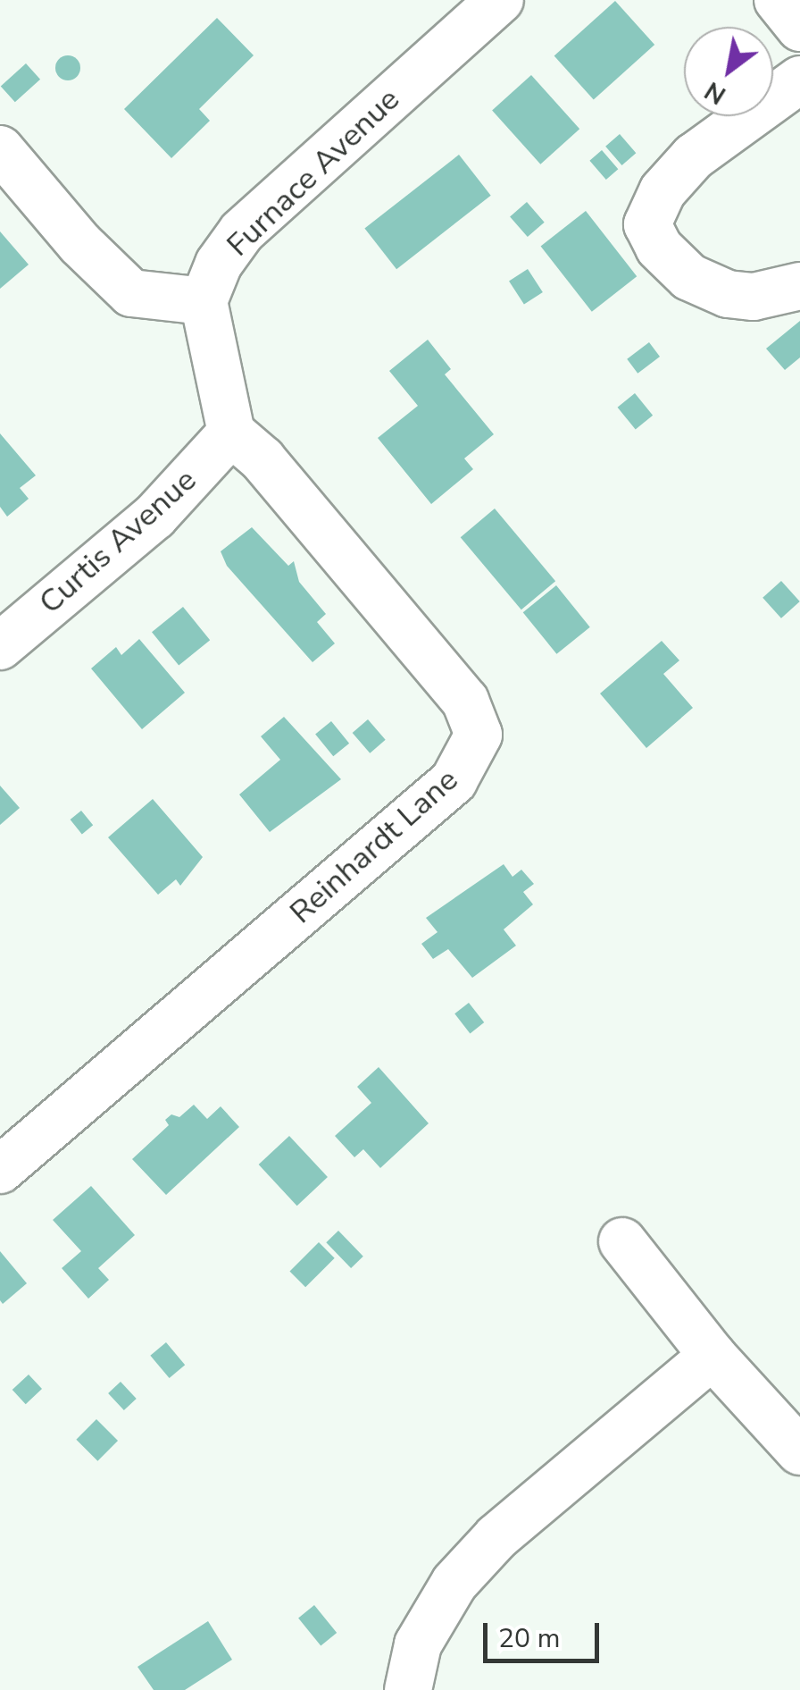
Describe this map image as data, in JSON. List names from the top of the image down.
{
  "streets": {
    "street": ["Furnace Avenue", "Curtis Avenue", "Reinhardt Lane"]
  },
  "crossings": [
    ["Curtis Avenue", "Reinhardt Lane"]
  ],
  "scale_bar": "20 m",
  "north": "bottom left"
}
